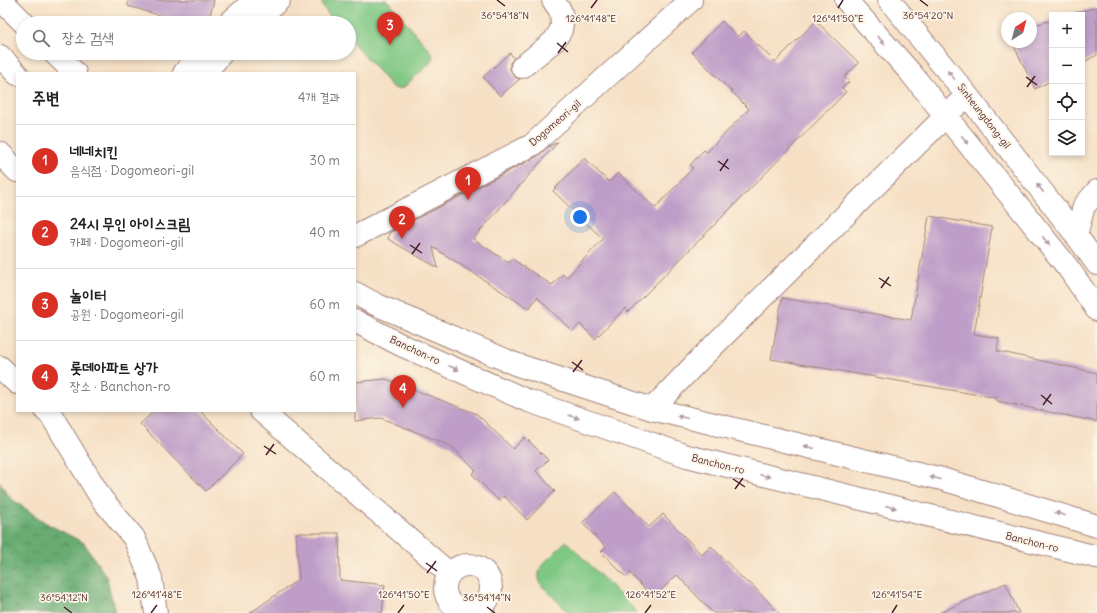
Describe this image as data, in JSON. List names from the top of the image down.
{
  "streets": {
    "street": ["Sinheungdong-gil", "Dogomeori-gil", "Banchon-ro"]
  },
  "north": "top right",
  "page": {
    "map_buttons": ["+", "−"],
    "pins": [
      "3",
      "1",
      "2",
      "4"
    ],
    "search": "장소 검색",
    "heading": ["주변", "4개 결과"],
    "list": [
      {
        "mark": "1",
        "name": "네네치킨",
        "note": "음식점 · Dogomeori-gil",
        "value": "30 m"
      },
      {
        "mark": "2",
        "name": "24시 무인 아이스크림",
        "note": "카페 · Dogomeori-gil",
        "value": "40 m"
      },
      {
        "mark": "3",
        "name": "놀이터",
        "note": "공원 · Dogomeori-gil",
        "value": "60 m"
      },
      {
        "mark": "4",
        "name": "롯데아파트 상가",
        "note": "장소 · Banchon-ro",
        "value": "60 m"
      }
    ]
  },
  "coordinates": [
    "36°54'20\"N",
    "36°54'18\"N",
    "126°41'48\"E",
    "126°41'50\"E",
    "126°41'52\"E",
    "126°41'54\"E",
    "36°54'12\"N",
    "36°54'14\"N"
  ]
}
